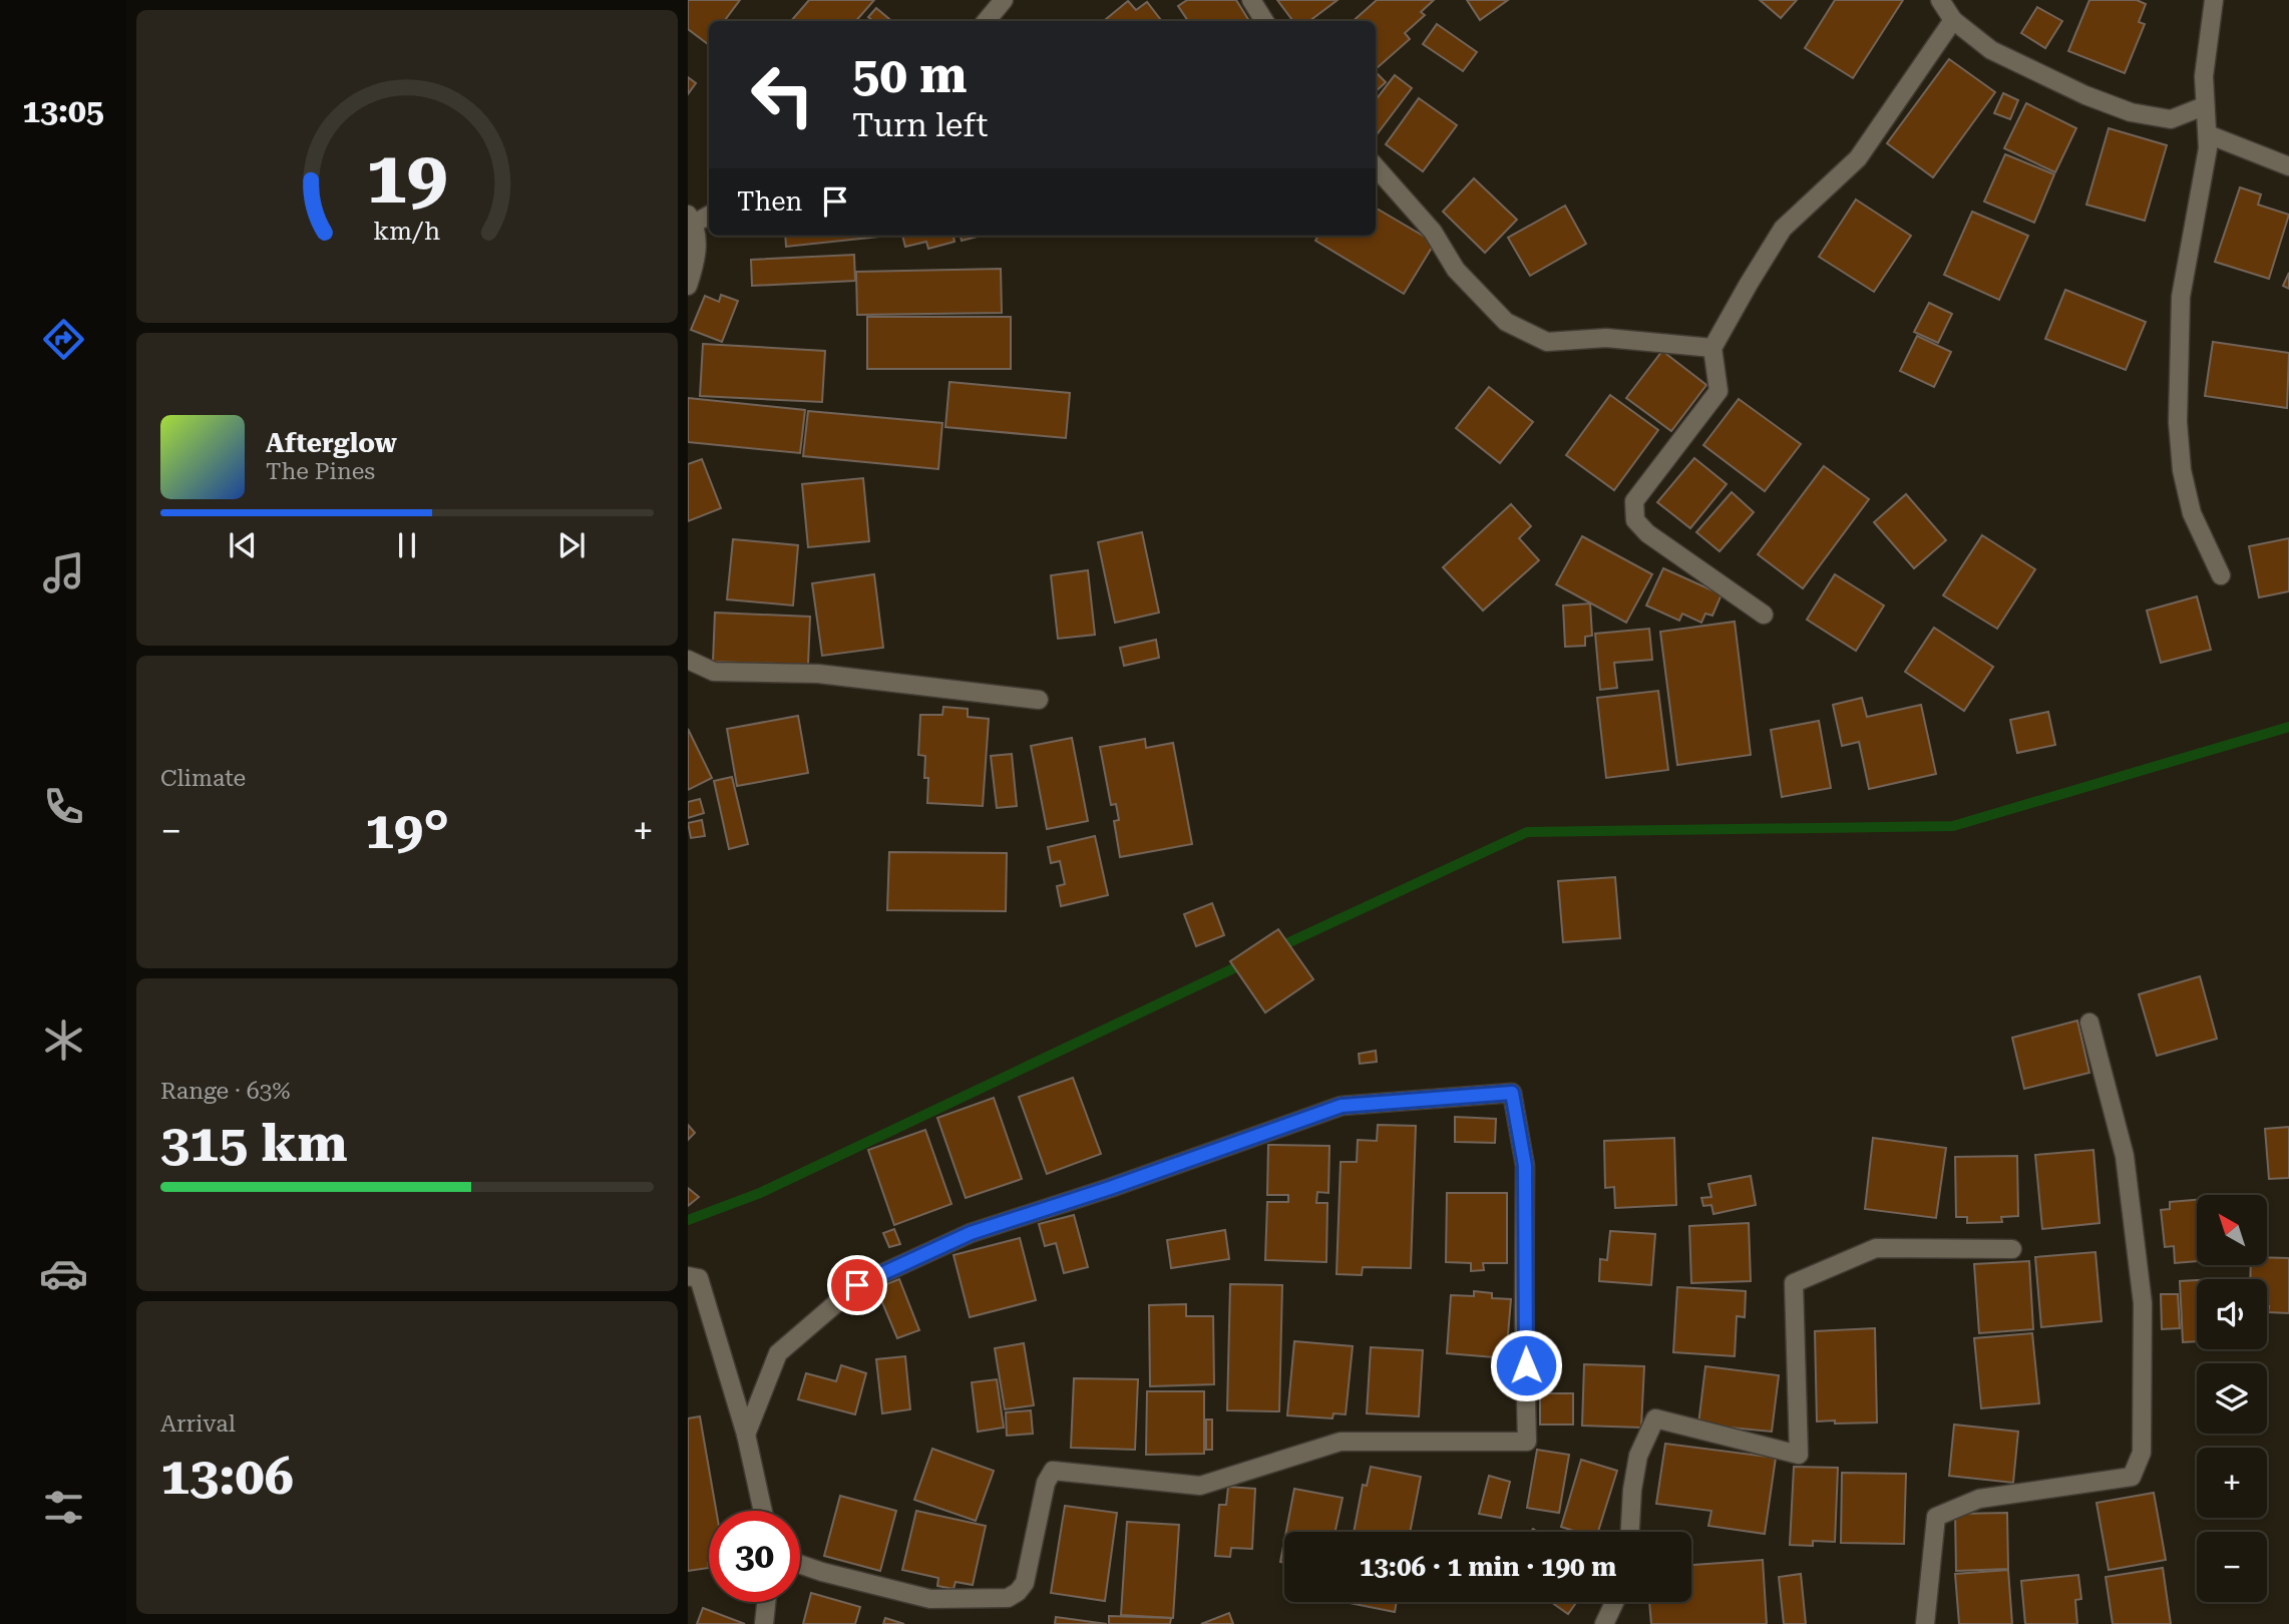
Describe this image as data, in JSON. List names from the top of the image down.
{
  "north": "top left",
  "page": {
    "tabs": "13:05",
    "turn": ["50 m", "Turn left"],
    "then": "Then",
    "song": ["Afterglow", "The Pines"],
    "tile": [
      "Climate",
      ["Range · 63%", "315 km"],
      ["Arrival", "13:06"]
    ],
    "heat": ["−", "19°", "+"],
    "map_buttons": ["+", "−"],
    "limit": "30",
    "trip": "13:06 · 1 min · 190 m",
    "gauge": ["19", "km/h"]
  }
}
